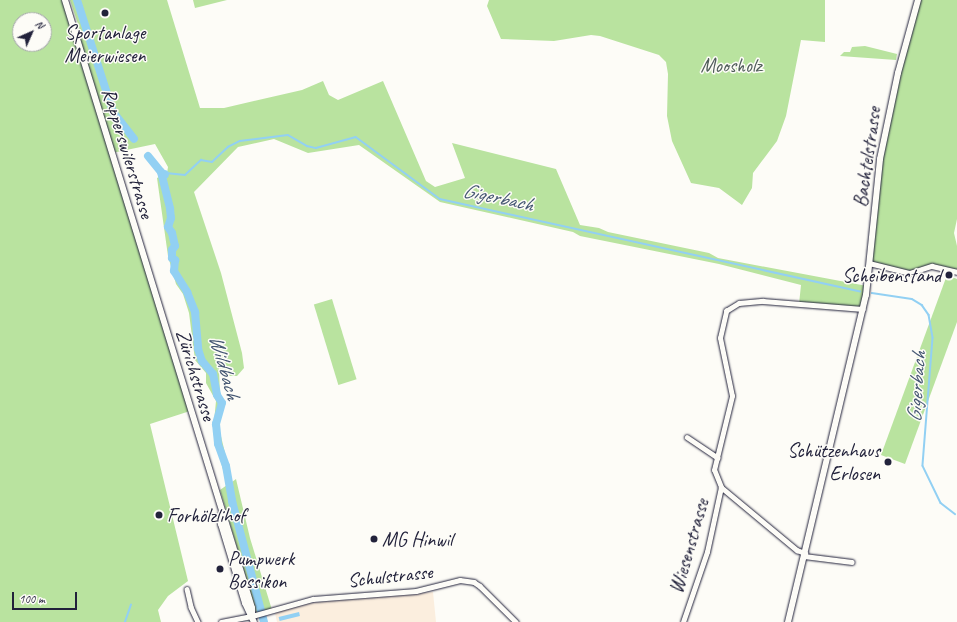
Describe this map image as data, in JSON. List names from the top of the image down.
{
  "streets": {
    "main road": ["Rapperswilerstrasse", "Bachtelstrasse", "Zürichstrasse"],
    "street": ["Wiesenstrasse", "Schulstrasse"]
  },
  "crossings": [
    ["Rapperswilerstrasse", "Zürichstrasse"],
    ["Bachtelstrasse", "Wiesenstrasse"],
    ["Zürichstrasse", "Schulstrasse"]
  ],
  "water": ["Gigerbach", "Wildbach"],
  "parks": ["Moosholz"],
  "places": [
    "Sportanlage Meierwiesen",
    "Scheibenstand",
    "Schützenhaus Erlosen",
    "Forhölzlihof",
    "MG Hinwil",
    "Pumpwerk Bossikon"
  ],
  "scale_bar": "100 m",
  "north": "top right"
}
